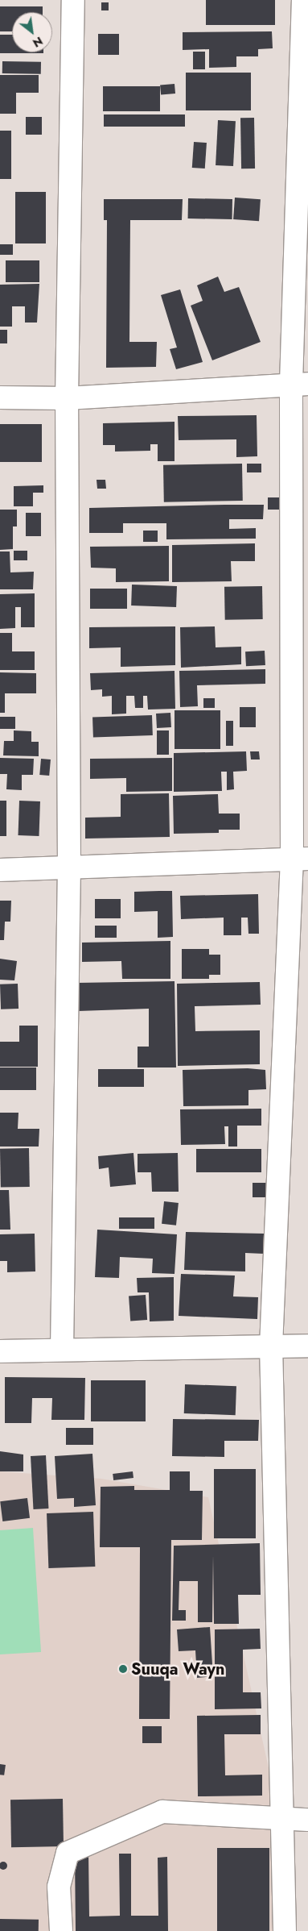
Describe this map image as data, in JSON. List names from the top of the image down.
{
  "places": ["Suuqa Wayn"],
  "north": "bottom right"
}
